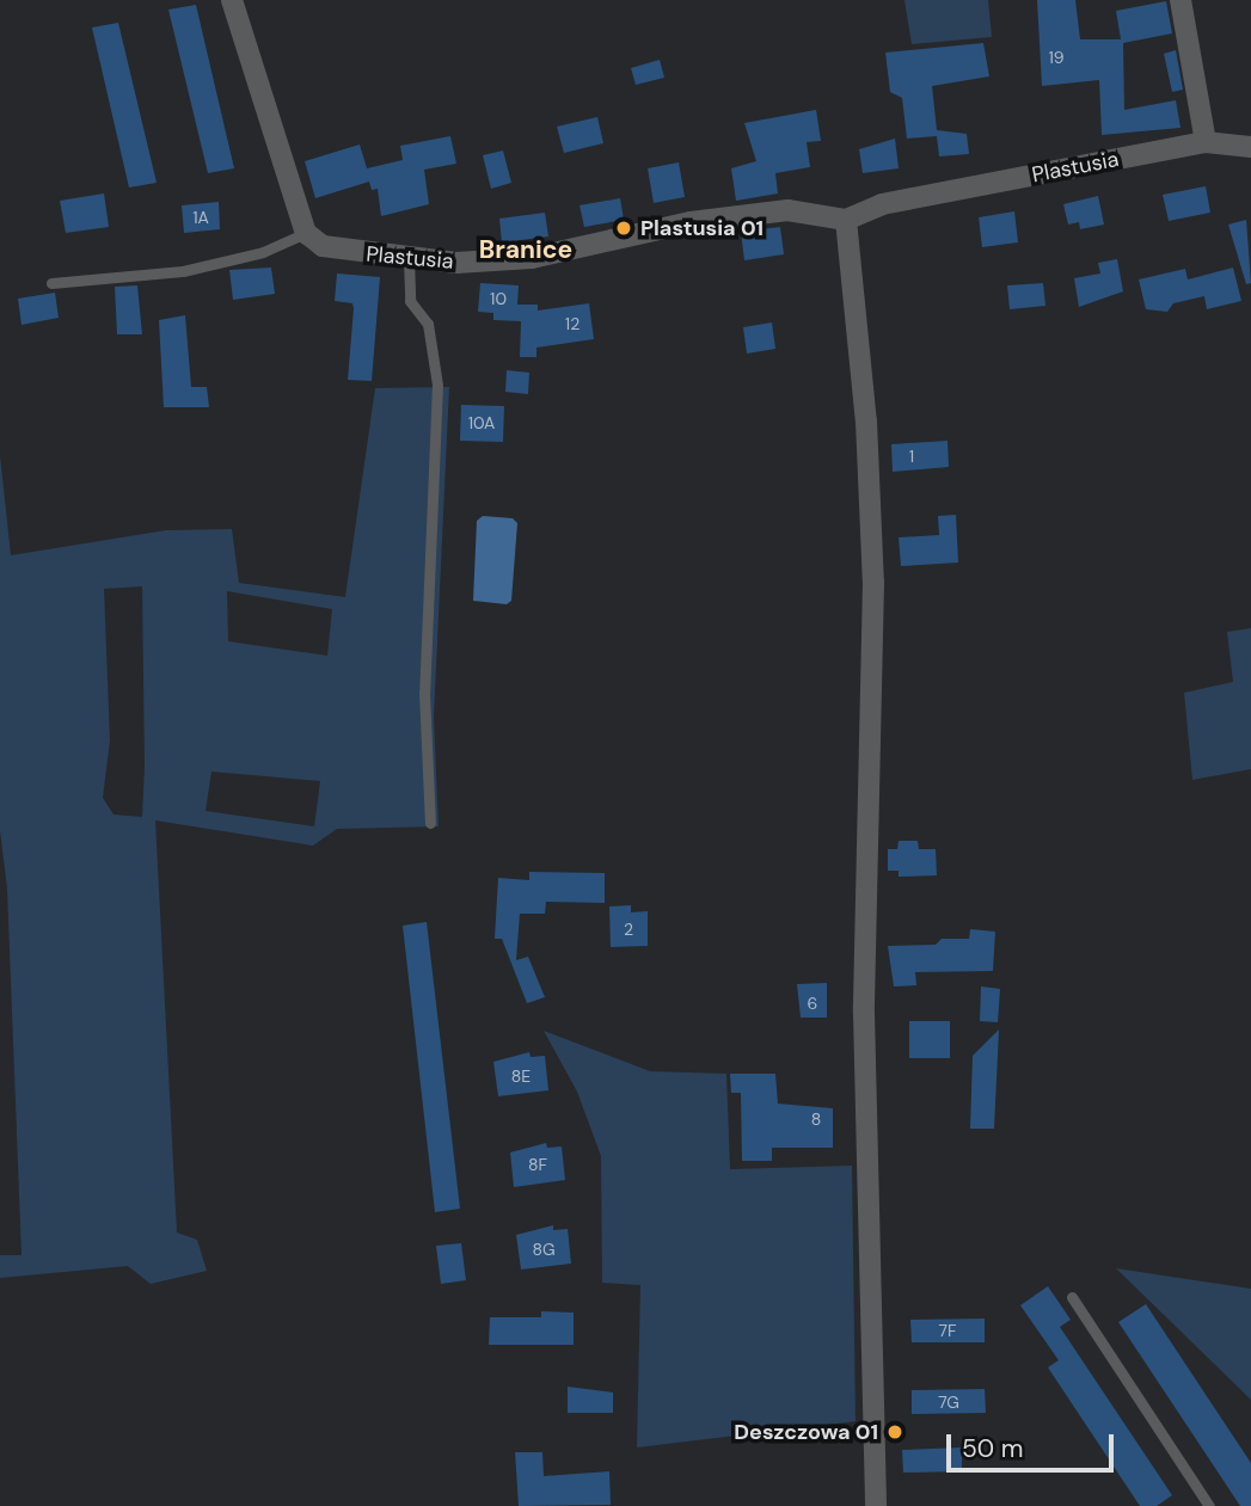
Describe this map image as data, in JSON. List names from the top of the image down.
{
  "streets": {
    "street": ["Plastusia"]
  },
  "districts": ["Branice"],
  "places": ["Plastusia 01", "Deszczowa 01"],
  "house_numbers": [
    "19",
    "1A",
    "10",
    "12",
    "10A",
    "1",
    "2",
    "6",
    "8E",
    "8",
    "8F",
    "8G",
    "7F",
    "7G"
  ],
  "scale_bar": "50 m"
}
